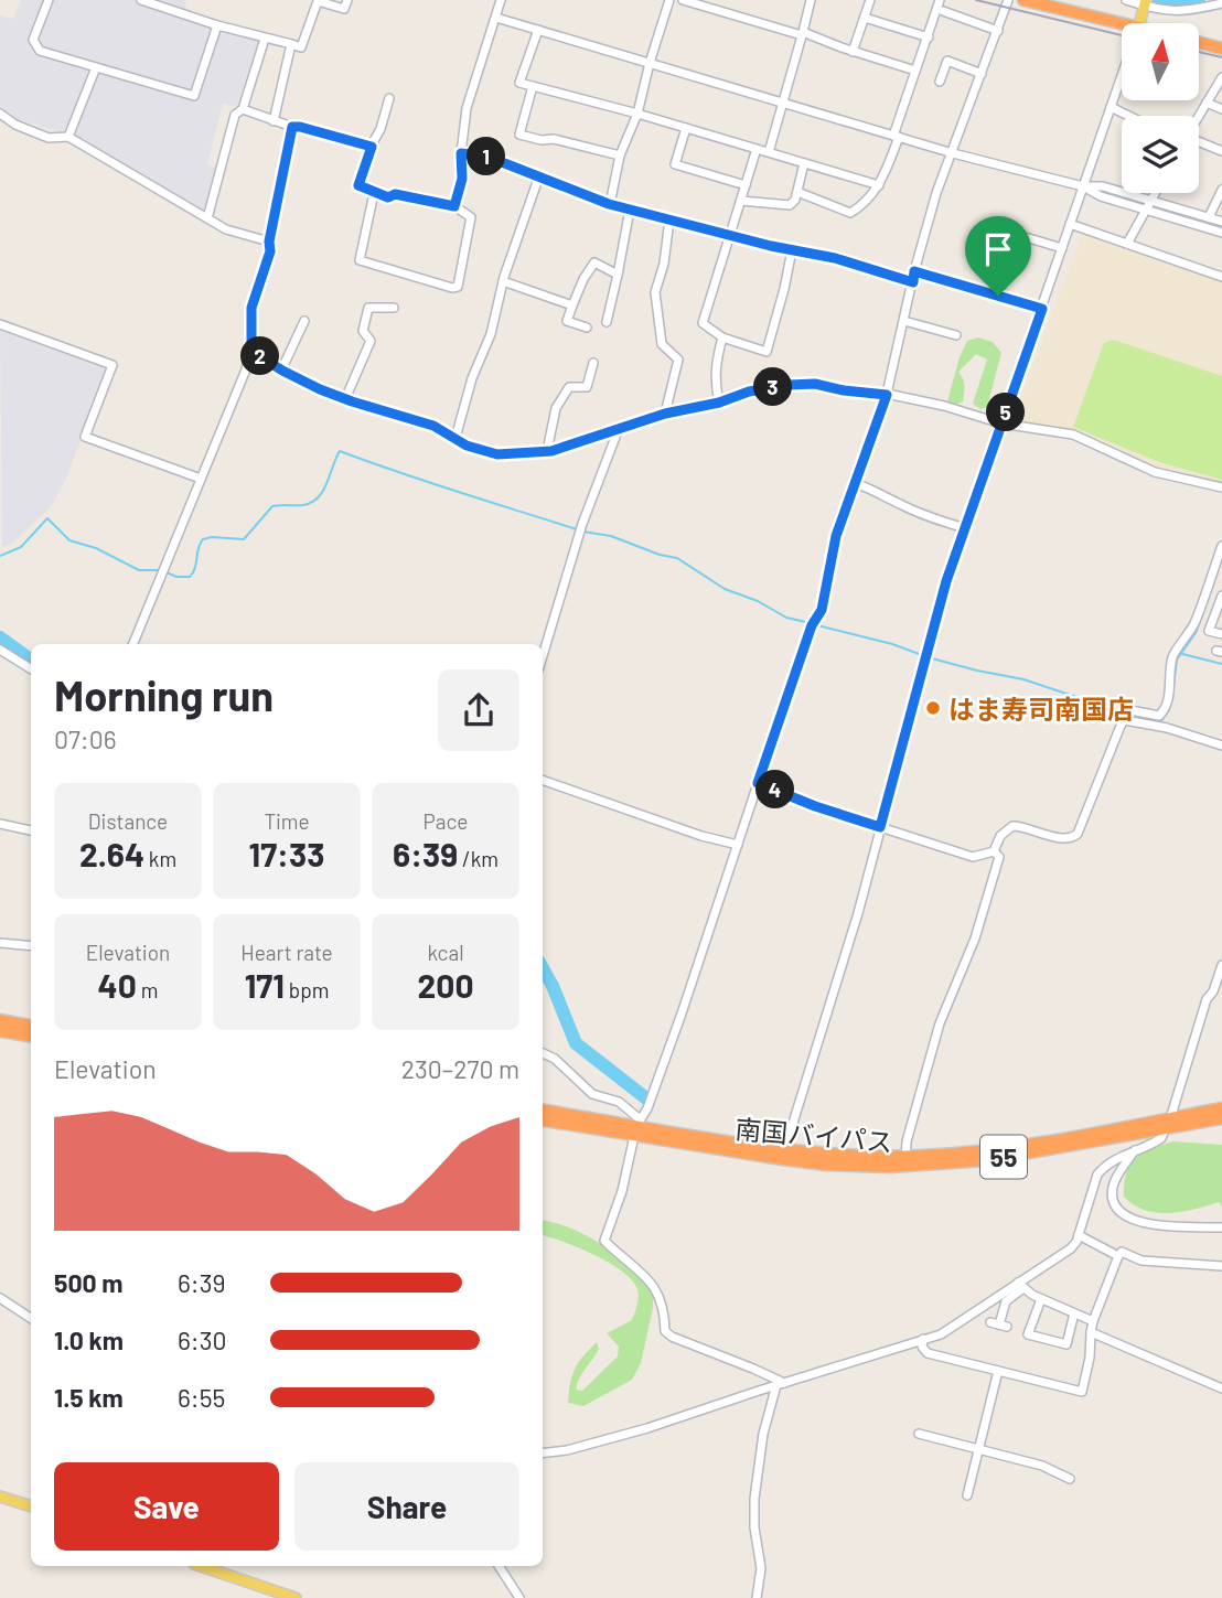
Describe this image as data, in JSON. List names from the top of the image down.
{
  "streets": {
    "highway": ["南国バイパス", "55"]
  },
  "places": ["はま寿司南国店"],
  "north": "top",
  "page": {
    "pins": [
      "1",
      "2",
      "3",
      "5",
      "4"
    ],
    "heading": ["Morning run", "07:06"],
    "stats": [
      ["Distance", "2.64 km"],
      ["Time", "17:33"],
      ["Pace", "6:39 /km"],
      ["Elevation", "40 m"],
      ["Heart rate", "171 bpm"],
      ["kcal", "200"]
    ],
    "chart": ["Elevation", "230–270 m"],
    "list": [
      {
        "name": "500 m",
        "note": "6:39"
      },
      {
        "name": "1.0 km",
        "note": "6:30"
      },
      {
        "name": "1.5 km",
        "note": "6:55"
      }
    ],
    "buttons": ["Save", "Share"]
  }
}
